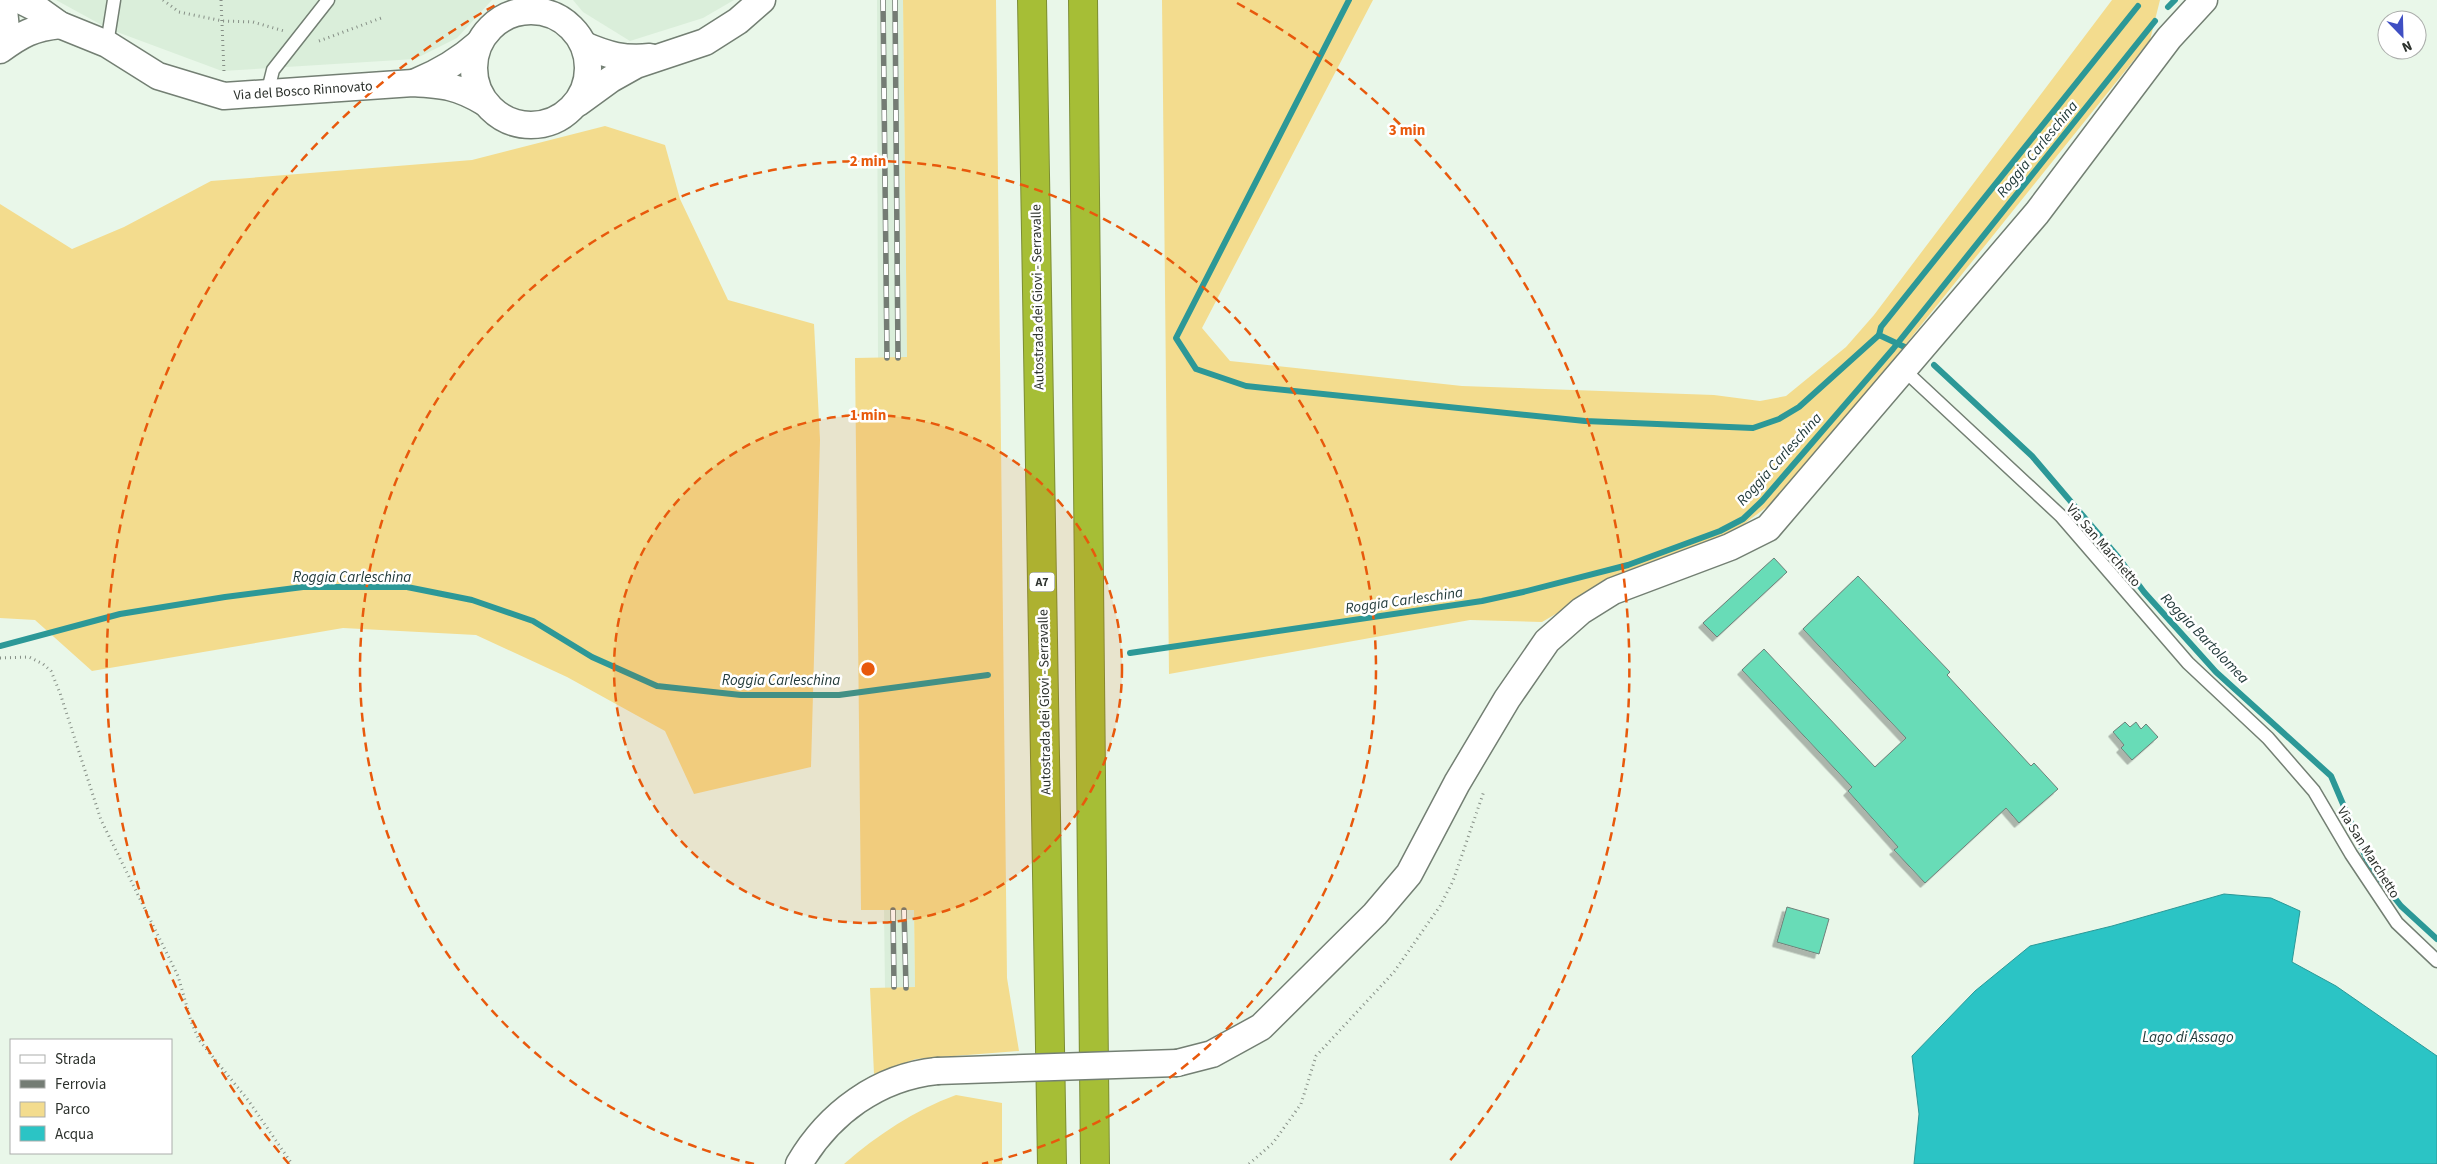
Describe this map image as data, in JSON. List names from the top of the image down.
{
  "streets": {
    "highway": ["Autostrada dei Giovi - Serravalle", "A7"],
    "street": ["Via del Bosco Rinnovato"],
    "lane": ["Via San Marchetto"]
  },
  "water": ["Roggia Carleschina", "Roggia Bartolomea", "Lago di Assago"],
  "legend": [
    "Strada",
    "Ferrovia",
    "Parco",
    "Acqua"
  ],
  "north": "bottom right",
  "rings": ["3 min", "2 min", "1 min"]
}
